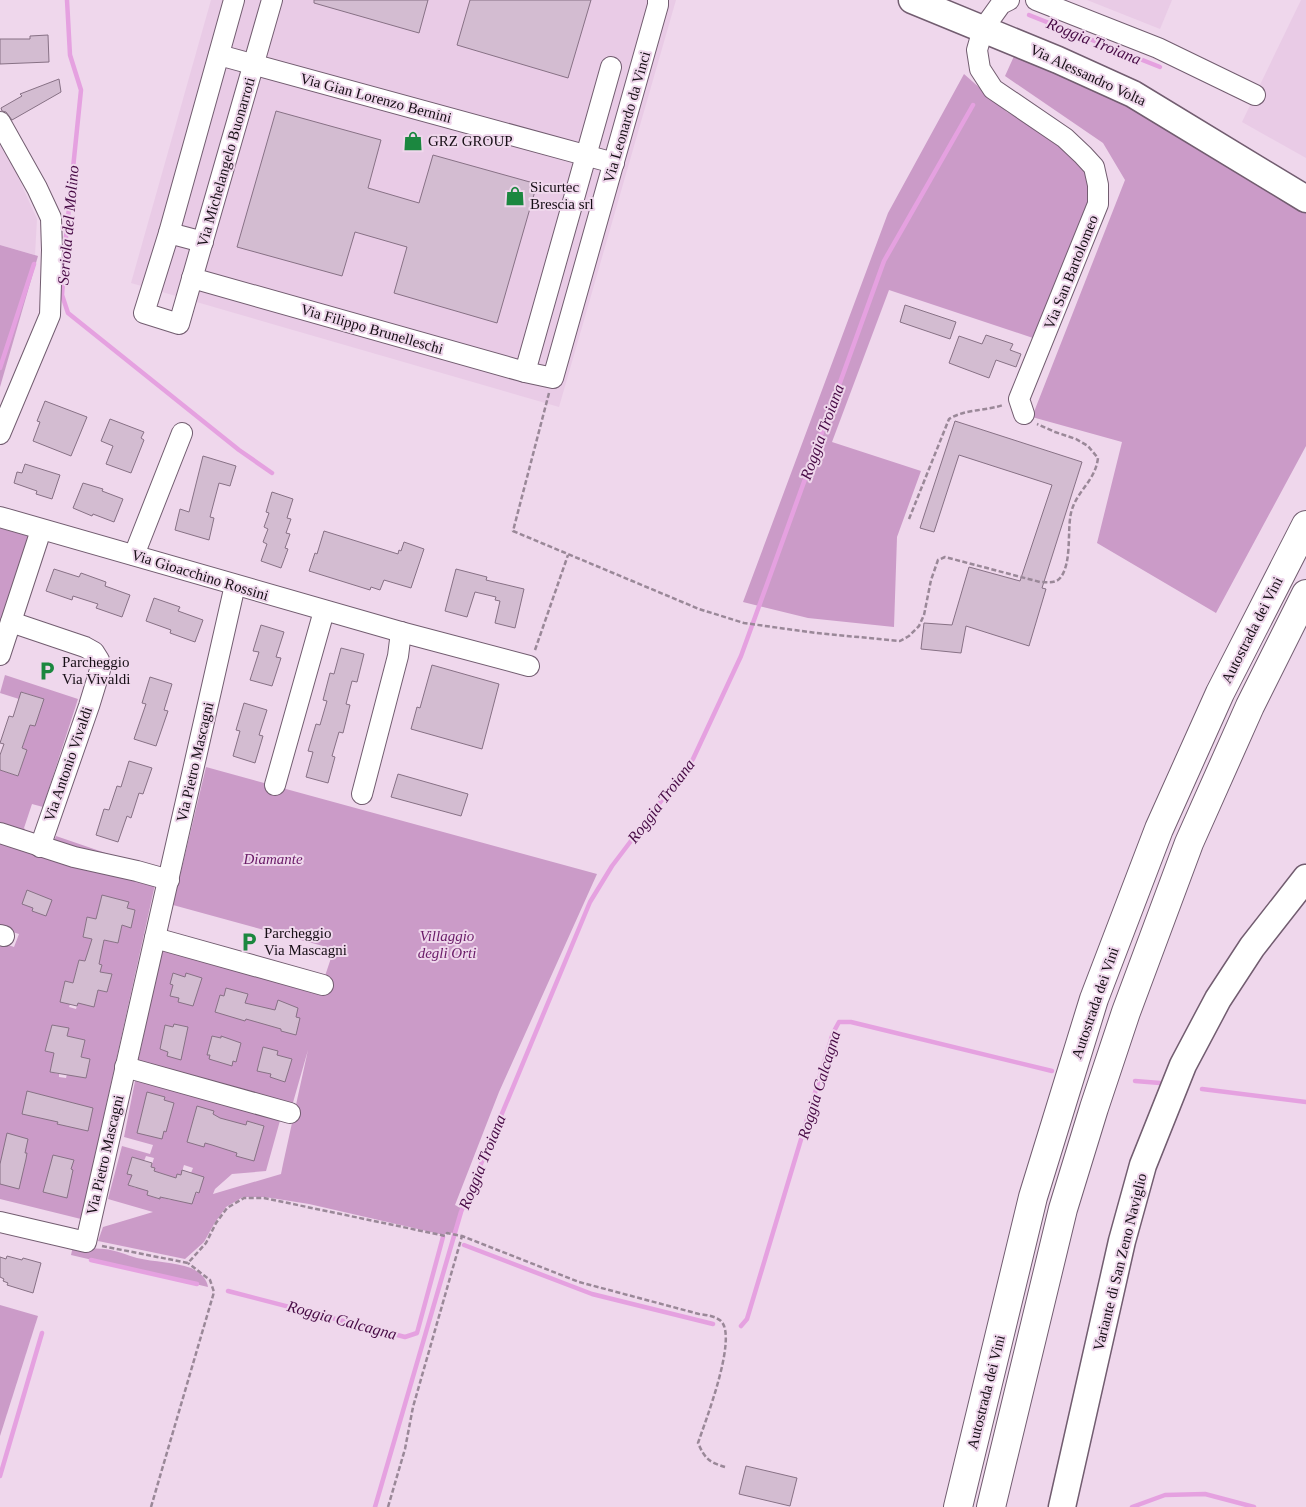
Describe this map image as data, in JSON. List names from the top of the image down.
{
  "streets": {
    "highway": ["Autostrada dei Vini"],
    "main road": ["Via Alessandro Volta", "Variante di San Zeno Naviglio"],
    "street": [
      "Via Gian Lorenzo Bernini",
      "Via Leonardo da Vinci",
      "Via Michelangelo Buonarroti",
      "Via San Bartolomeo",
      "Via Filippo Brunelleschi",
      "Via Gioacchino Rossini",
      "Via Pietro Mascagni",
      "Via Antonio Vivaldi"
    ]
  },
  "crossings": [
    ["Via Alessandro Volta", "Via San Bartolomeo"],
    ["Via Gian Lorenzo Bernini", "Via Leonardo da Vinci"],
    ["Via Gian Lorenzo Bernini", "Via Michelangelo Buonarroti"],
    ["Via Leonardo da Vinci", "Via Filippo Brunelleschi"],
    ["Via Michelangelo Buonarroti", "Via Filippo Brunelleschi"],
    ["Via Gioacchino Rossini", "Via Pietro Mascagni"]
  ],
  "water": ["Roggia Troiana", "Seriola del Molino", "Roggia Calcagna"],
  "parks": ["Diamante", "Villaggio degli Orti"],
  "places": {
    "shop": ["GRZ GROUP", "Sicurtec Brescia srl"],
    "parking": ["Parcheggio Via Vivaldi", "Parcheggio Via Mascagni"]
  }
}
